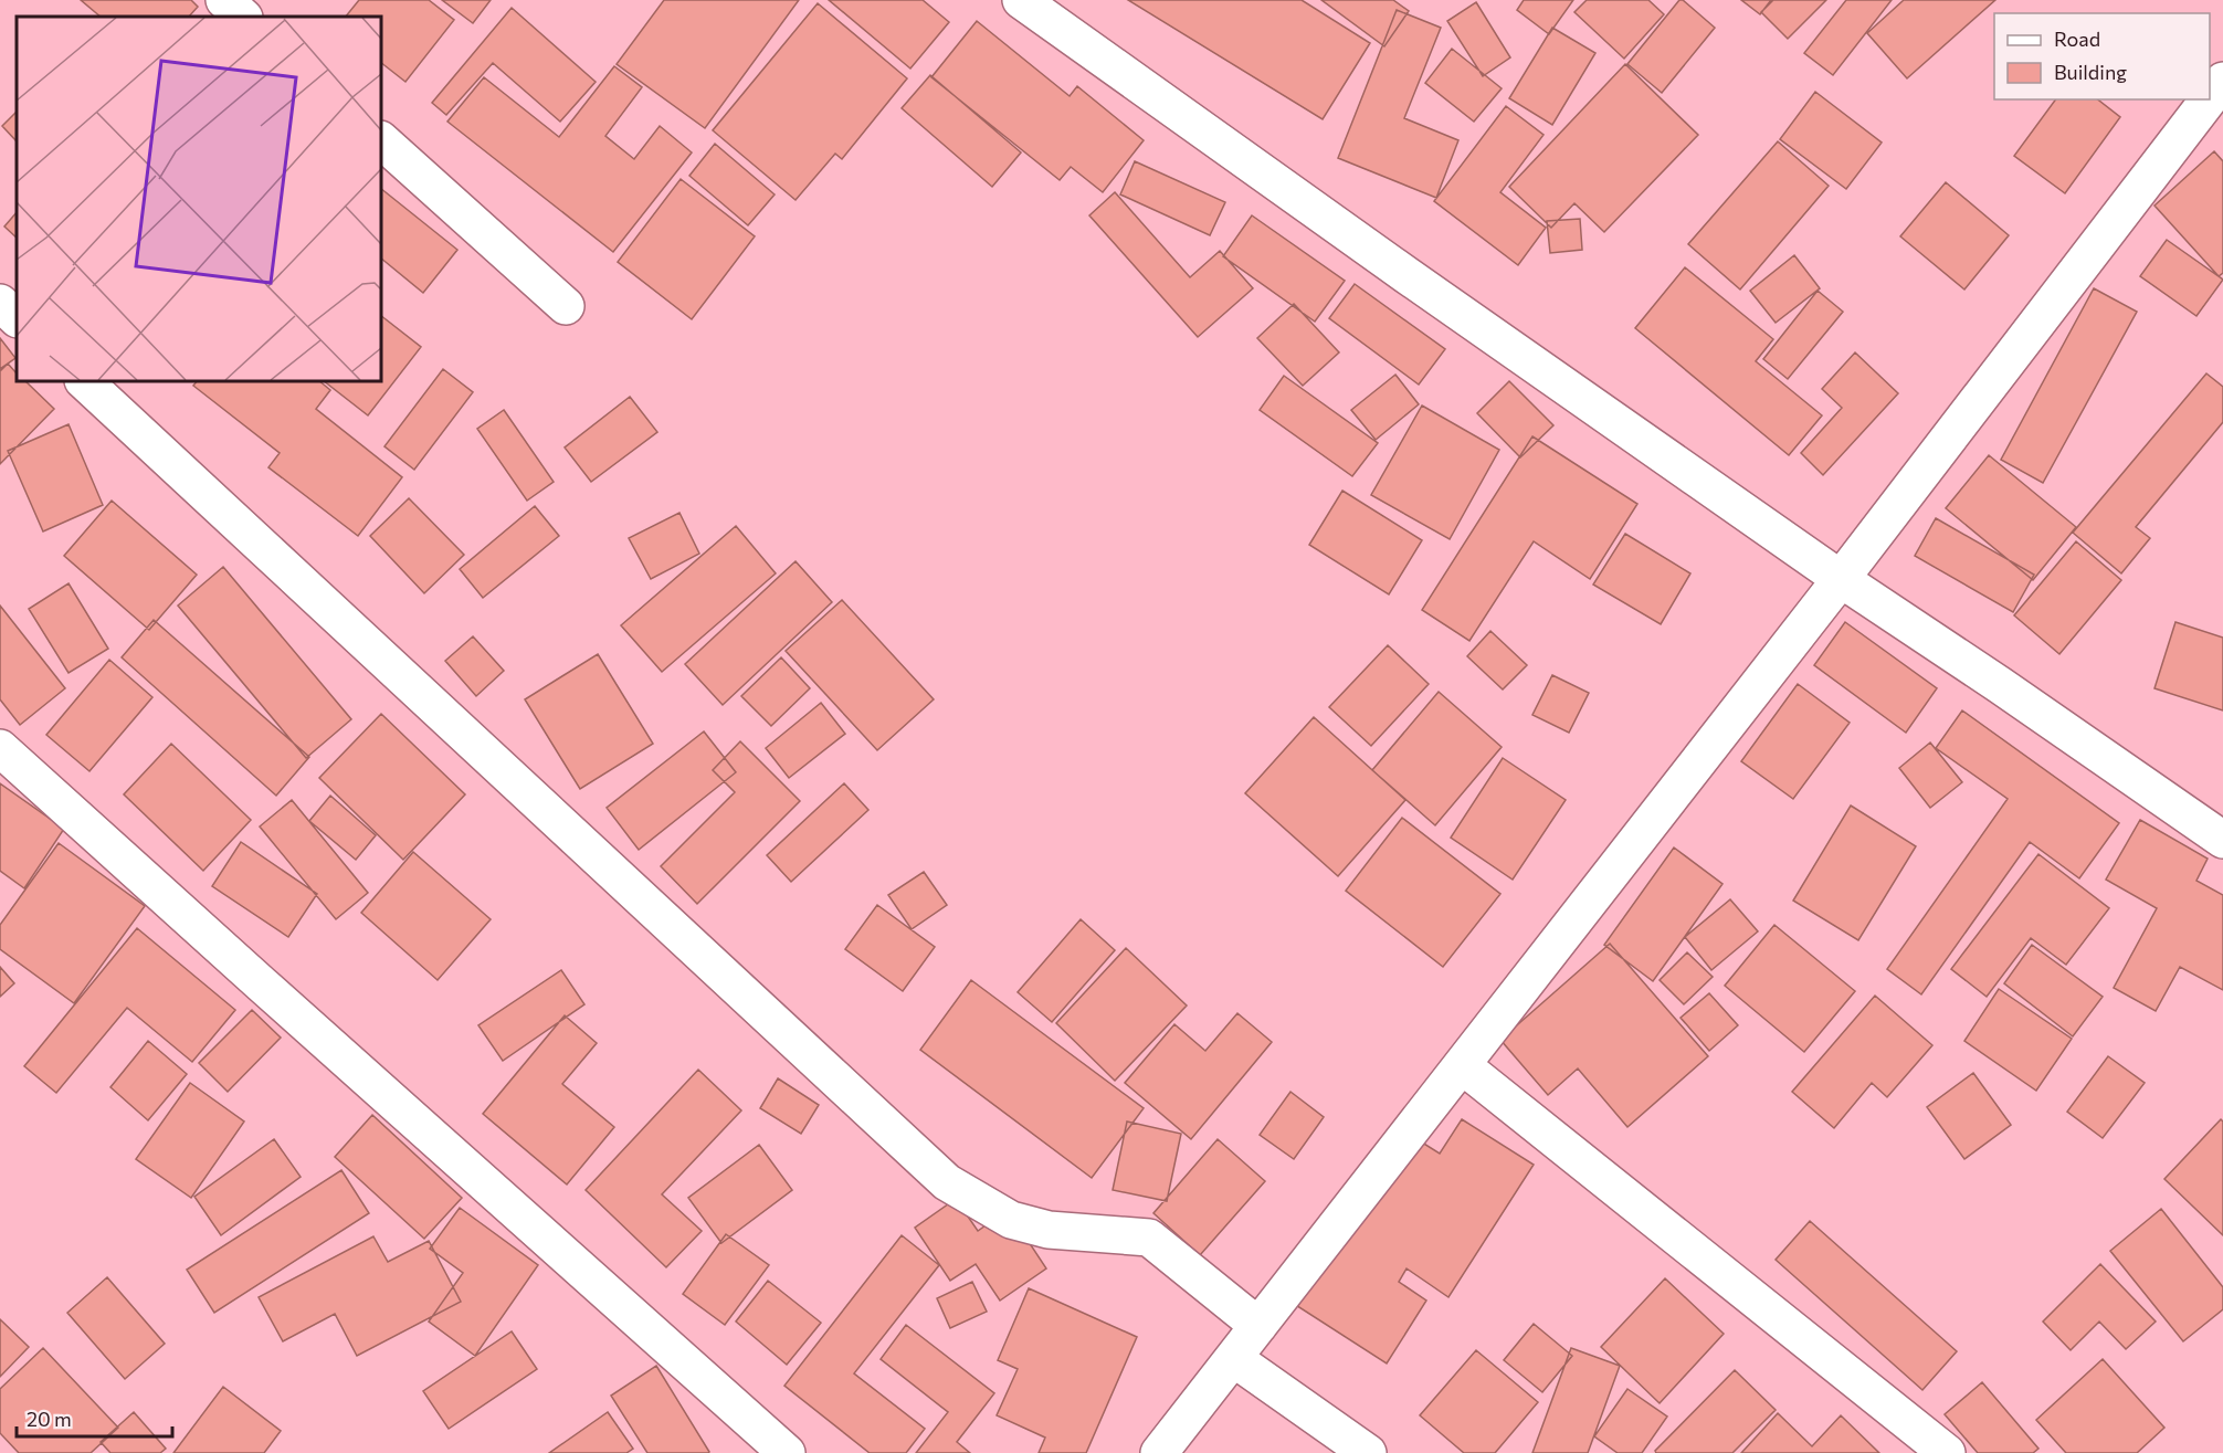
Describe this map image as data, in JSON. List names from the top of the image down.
{
  "legend": ["Road", "Building"],
  "scale_bar": "20 m"
}
